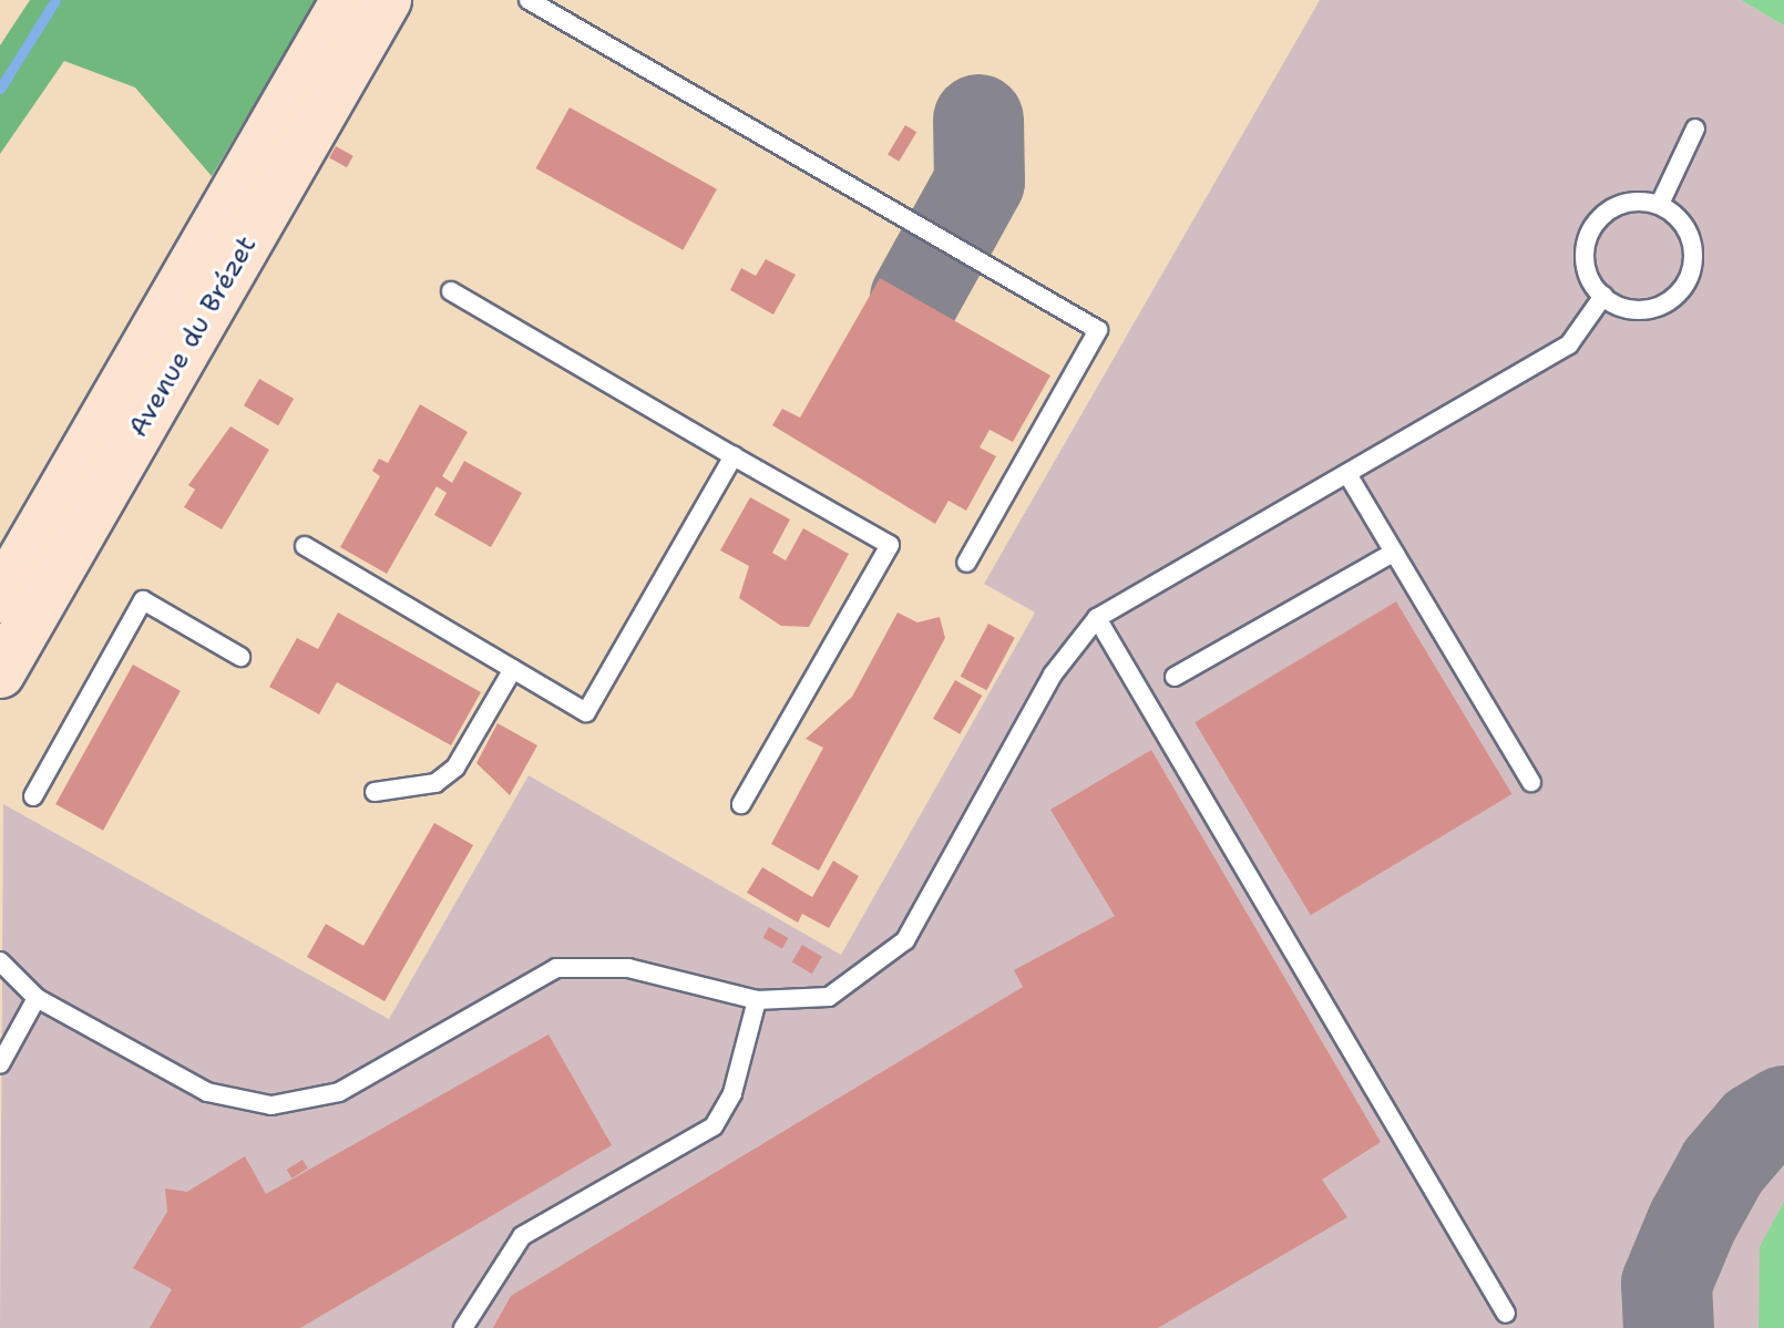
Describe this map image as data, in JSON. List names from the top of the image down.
{
  "streets": {
    "main road": ["Avenue du Brézet"]
  }
}
